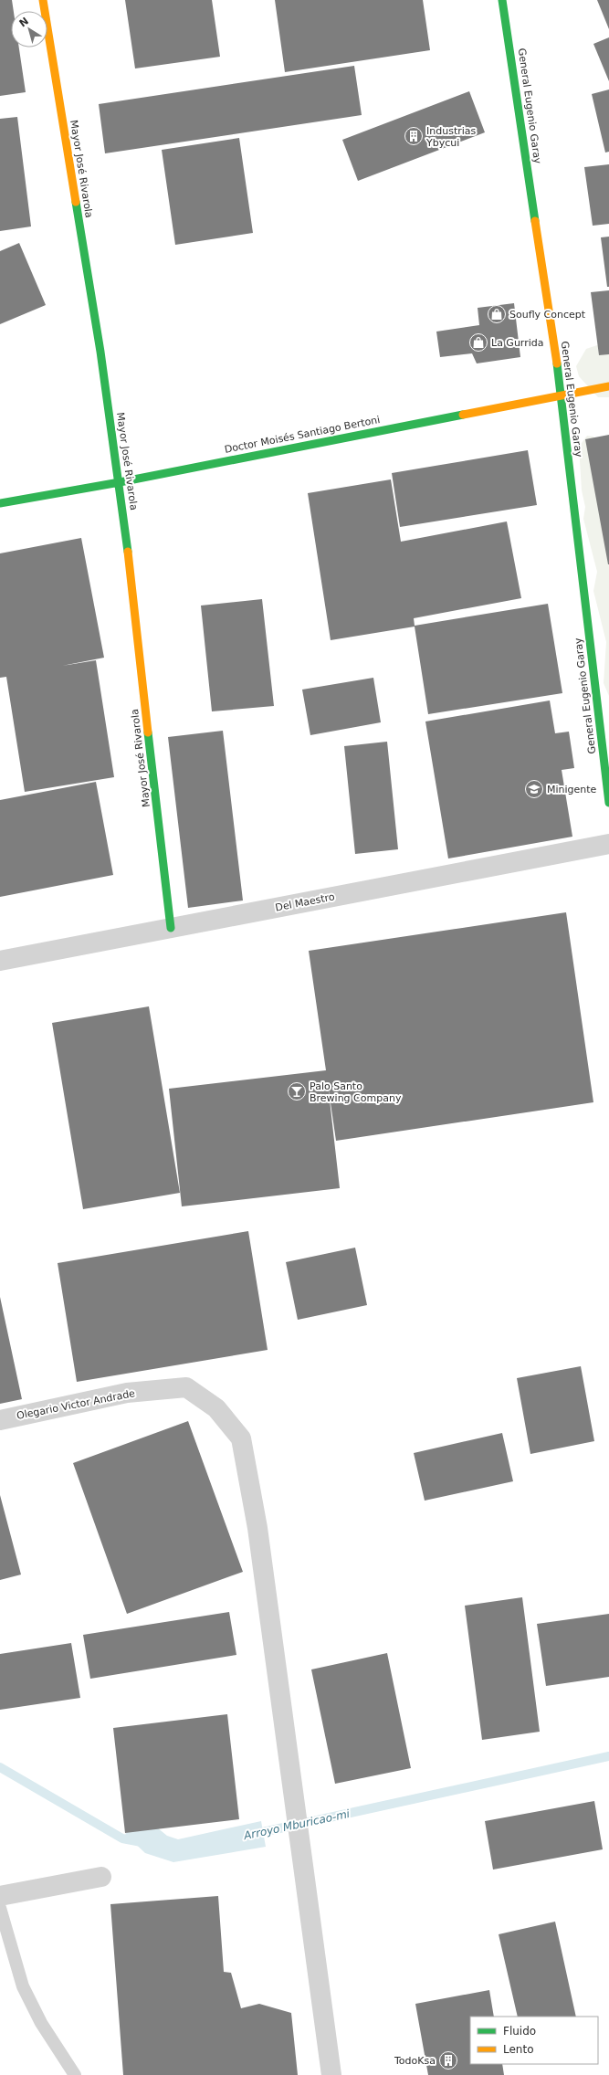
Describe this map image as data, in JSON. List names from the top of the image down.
{
  "streets": {
    "street": [
      "General Eugenio Garay",
      "Mayor José Rivarola",
      "Doctor Moisés Santiago Bertoni",
      "Del Maestro",
      "Olegario Victor Andrade"
    ]
  },
  "crossings": [
    ["General Eugenio Garay", "Doctor Moisés Santiago Bertoni"],
    ["Mayor José Rivarola", "Doctor Moisés Santiago Bertoni"],
    ["Mayor José Rivarola", "Del Maestro"]
  ],
  "water": ["Arroyo Mburicao-mi"],
  "places": {
    "building": ["Industrias Ybycui", "TodoKsa"],
    "shop": ["Soufly Concept", "La Gurrida"],
    "school or university": ["Minigente"],
    "bar": ["Palo Santo Brewing Company"]
  },
  "legend": ["Fluido", "Lento"],
  "north": "top left"
}
